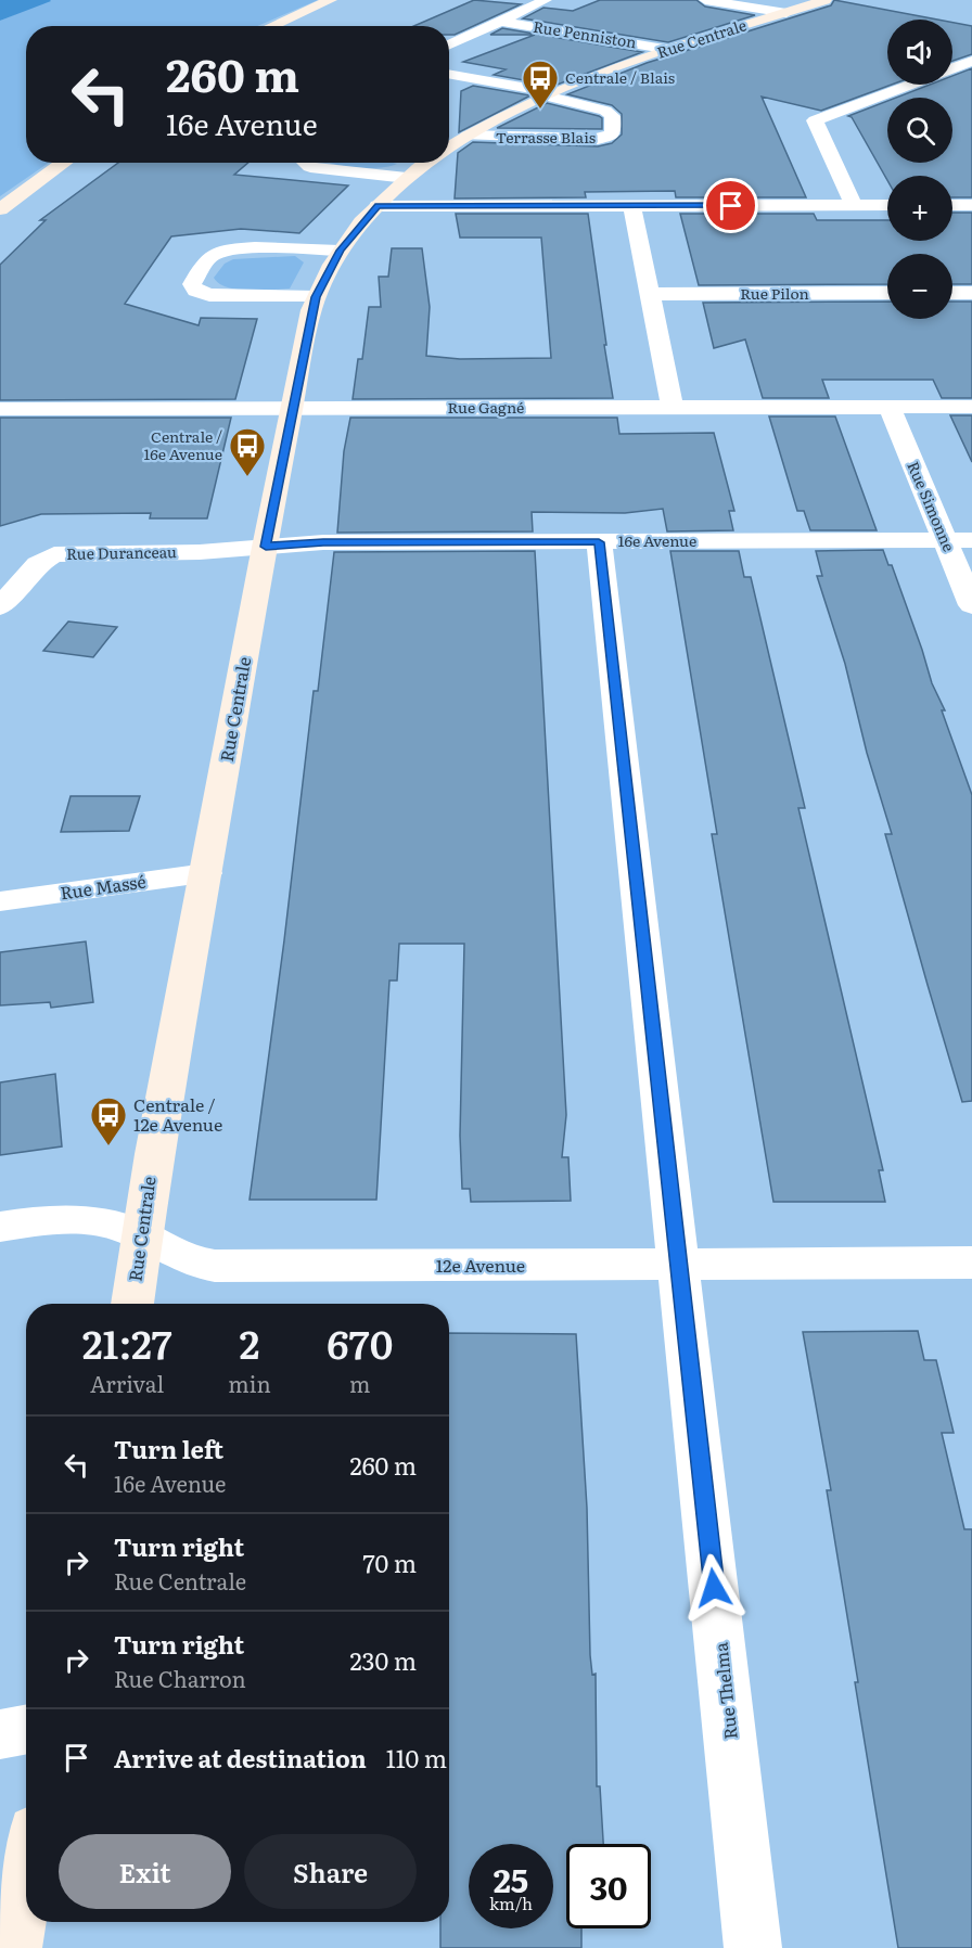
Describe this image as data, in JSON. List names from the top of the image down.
{
  "streets": {
    "street": [
      "Rue Penniston",
      "Rue Centrale",
      "Terrasse Blais",
      "Rue Pilon",
      "Rue Gagné",
      "Rue Simonne",
      "16e Avenue",
      "Rue Duranceau",
      "Rue Massé",
      "12e Avenue",
      "Rue Thelma"
    ]
  },
  "crossings": [
    ["Rue Penniston", "Rue Centrale"],
    ["Rue Centrale", "Terrasse Blais"],
    ["Rue Centrale", "Rue Gagné"],
    ["Rue Centrale", "16e Avenue"],
    ["Rue Centrale", "Rue Duranceau"],
    ["Rue Centrale", "Rue Massé"],
    ["Rue Centrale", "12e Avenue"],
    ["Rue Gagné", "Rue Simonne"],
    ["Rue Simonne", "16e Avenue"],
    ["16e Avenue", "Rue Duranceau"],
    ["16e Avenue", "Rue Thelma"],
    ["12e Avenue", "Rue Thelma"]
  ],
  "places": {
    "bus stop": ["Centrale / Blais", "Centrale / 16e Avenue", "Centrale / 12e Avenue"]
  },
  "page": {
    "map_buttons": ["+", "−"],
    "turn": ["260 m", "16e Avenue"],
    "eta": [
      "21:27",
      "Arrival",
      "2",
      "min",
      "670",
      "m"
    ],
    "list": [
      {
        "name": "Turn left",
        "note": "16e Avenue",
        "value": "260 m"
      },
      {
        "name": "Turn right",
        "note": "Rue Centrale",
        "value": "70 m"
      },
      {
        "name": "Turn right",
        "note": "Rue Charron",
        "value": "230 m"
      },
      {
        "name": "Arrive at destination",
        "value": "110 m"
      }
    ],
    "buttons": ["Exit", "Share"],
    "speed": "25 km/h",
    "limit": "30"
  }
}
